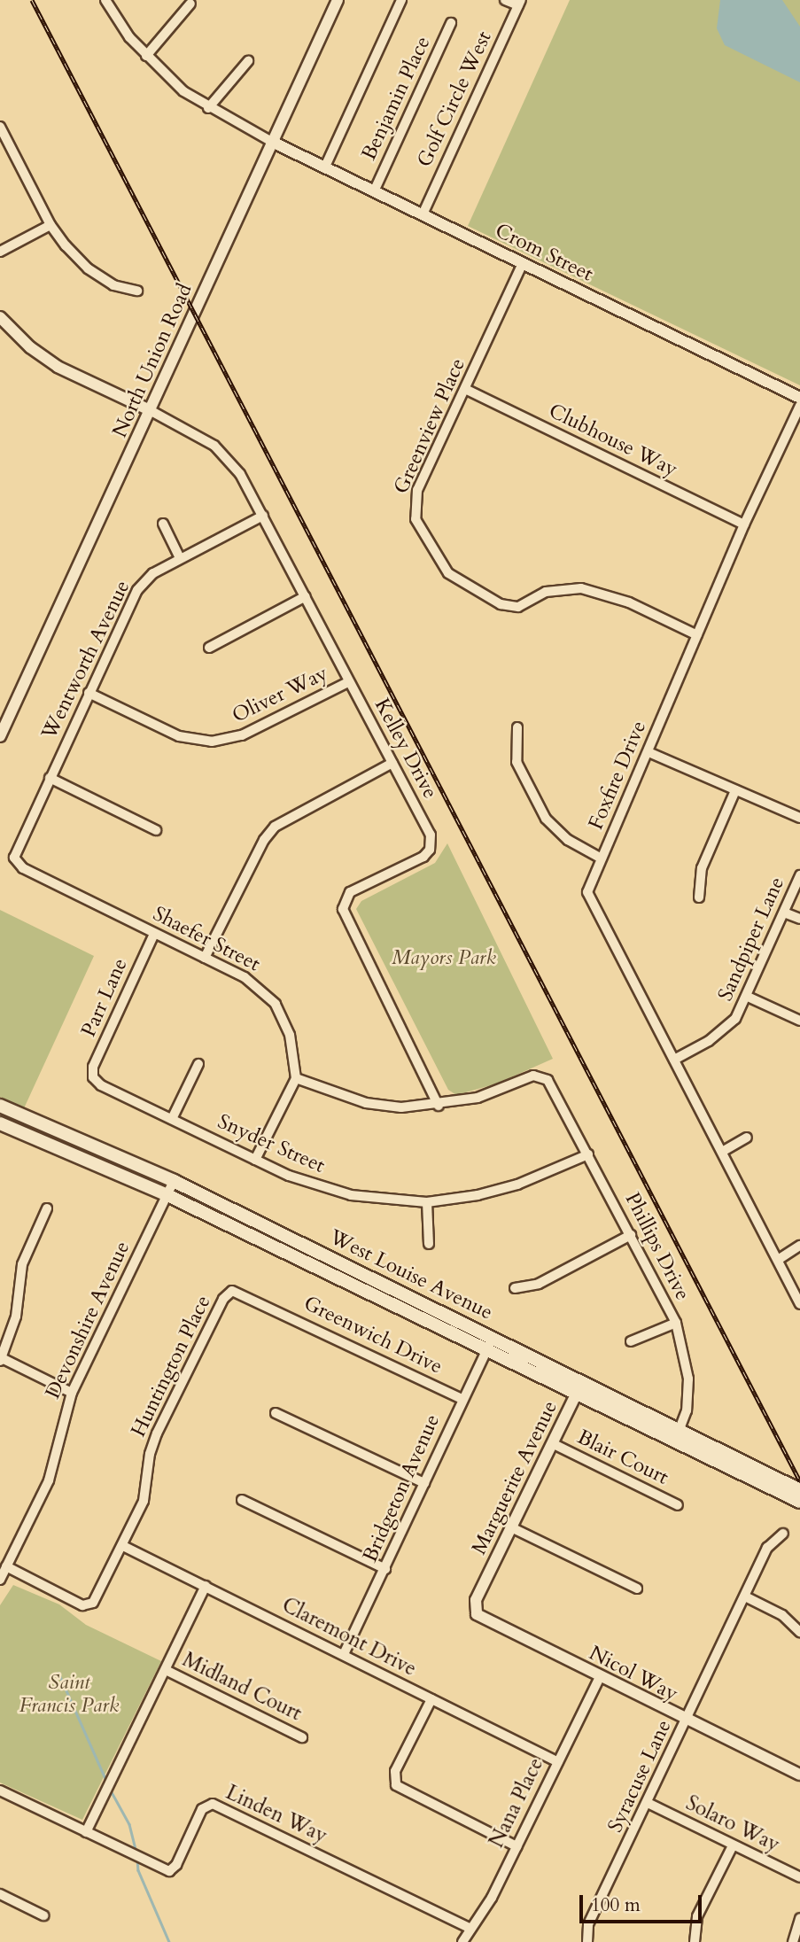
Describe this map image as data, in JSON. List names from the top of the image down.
{
  "streets": {
    "main road": ["West Louise Avenue"],
    "street": [
      "Benjamin Place",
      "Golf Circle West",
      "Crom Street",
      "North Union Road",
      "Greenview Place",
      "Clubhouse Way",
      "Wentworth Avenue",
      "Oliver Way",
      "Kelley Drive",
      "Foxfire Drive",
      "Shaefer Street",
      "Sandpiper Lane",
      "Parr Lane",
      "Snyder Street",
      "Phillips Drive",
      "Devonshire Avenue",
      "Greenwich Drive",
      "Huntington Place",
      "Blair Court",
      "Marguerite Avenue",
      "Bridgeton Avenue",
      "Claremont Drive",
      "Nicol Way",
      "Midland Court",
      "Syracuse Lane",
      "Nana Place",
      "Linden Way",
      "Solaro Way"
    ]
  },
  "crossings": [
    ["Benjamin Place", "Crom Street"],
    ["Golf Circle West", "Crom Street"],
    ["Crom Street", "North Union Road"],
    ["Crom Street", "Greenview Place"],
    ["North Union Road", "Kelley Drive"],
    ["Greenview Place", "Clubhouse Way"],
    ["Greenview Place", "Foxfire Drive"],
    ["Clubhouse Way", "Foxfire Drive"],
    ["Wentworth Avenue", "Oliver Way"],
    ["Wentworth Avenue", "Kelley Drive"],
    ["Wentworth Avenue", "Shaefer Street"],
    ["Oliver Way", "Kelley Drive"],
    ["Kelley Drive", "Phillips Drive"],
    ["Foxfire Drive", "Sandpiper Lane"],
    ["Shaefer Street", "Parr Lane"],
    ["Parr Lane", "Snyder Street"],
    ["Snyder Street", "Phillips Drive"],
    ["Phillips Drive", "West Louise Avenue"],
    ["West Louise Avenue", "Devonshire Avenue"],
    ["West Louise Avenue", "Marguerite Avenue"],
    ["West Louise Avenue", "Bridgeton Avenue"],
    ["Devonshire Avenue", "Huntington Place"],
    ["Greenwich Drive", "Huntington Place"],
    ["Greenwich Drive", "Bridgeton Avenue"],
    ["Huntington Place", "Claremont Drive"],
    ["Blair Court", "Marguerite Avenue"],
    ["Marguerite Avenue", "Nicol Way"],
    ["Bridgeton Avenue", "Claremont Drive"],
    ["Claremont Drive", "Nana Place"],
    ["Nicol Way", "Syracuse Lane"],
    ["Nicol Way", "Nana Place"],
    ["Syracuse Lane", "Solaro Way"],
    ["Nana Place", "Linden Way"]
  ],
  "parks": ["Mayors Park", "Saint Francis Park"],
  "scale_bar": "100 m"
}
